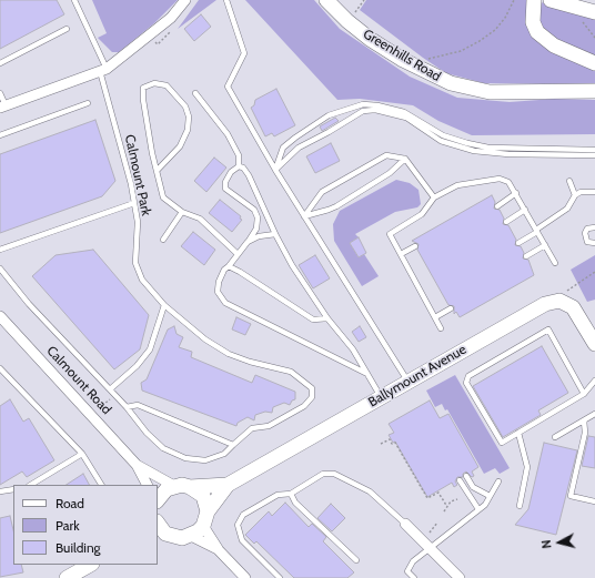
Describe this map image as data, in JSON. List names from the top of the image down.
{
  "streets": {
    "street": ["Greenhills Road", "Ballymount Avenue", "Calmount Road"],
    "lane": ["Calmount Park"]
  },
  "crossings": [
    ["Ballymount Avenue", "Calmount Road"]
  ],
  "legend": ["Road", "Park", "Building"],
  "north": "left"
}
